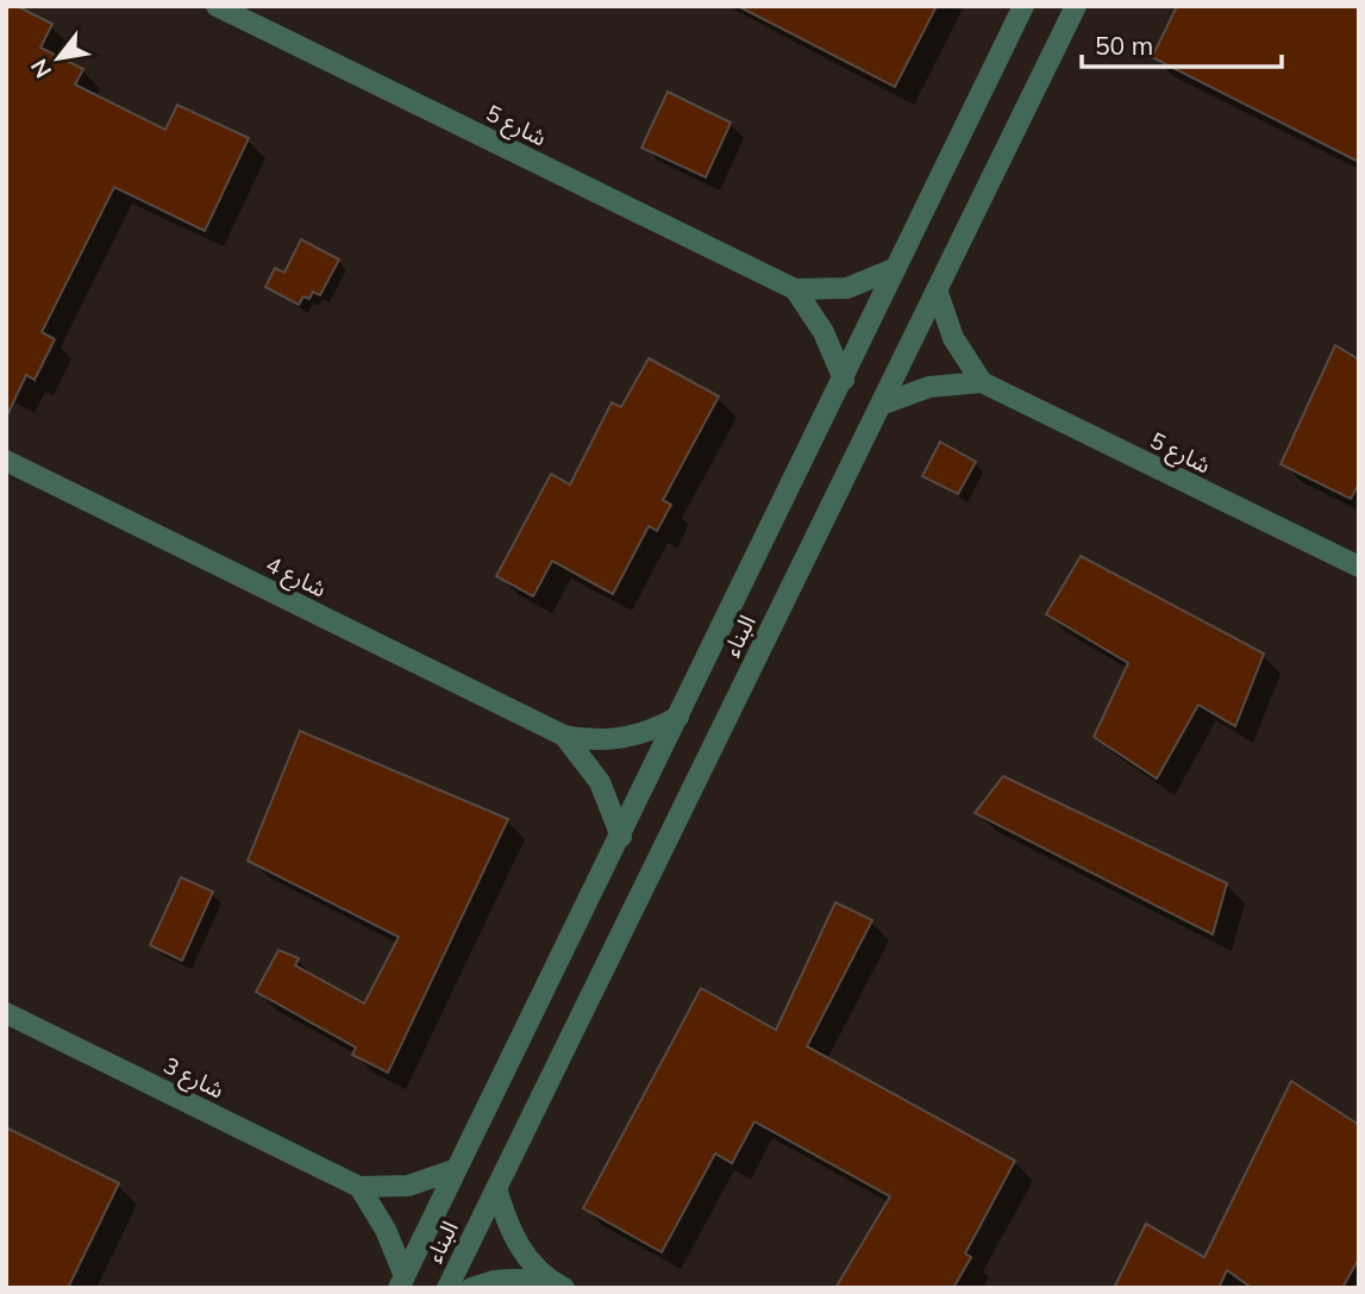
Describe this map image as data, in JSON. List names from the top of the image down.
{
  "streets": {
    "street": [
      "شارع 5",
      "شارع 4",
      "البناء",
      "شارع 3"
    ]
  },
  "crossings": [
    ["شارع 5", "البناء"],
    ["شارع 4", "البناء"],
    ["البناء", "شارع 3"]
  ],
  "scale_bar": "50 m",
  "north": "bottom left"
}
